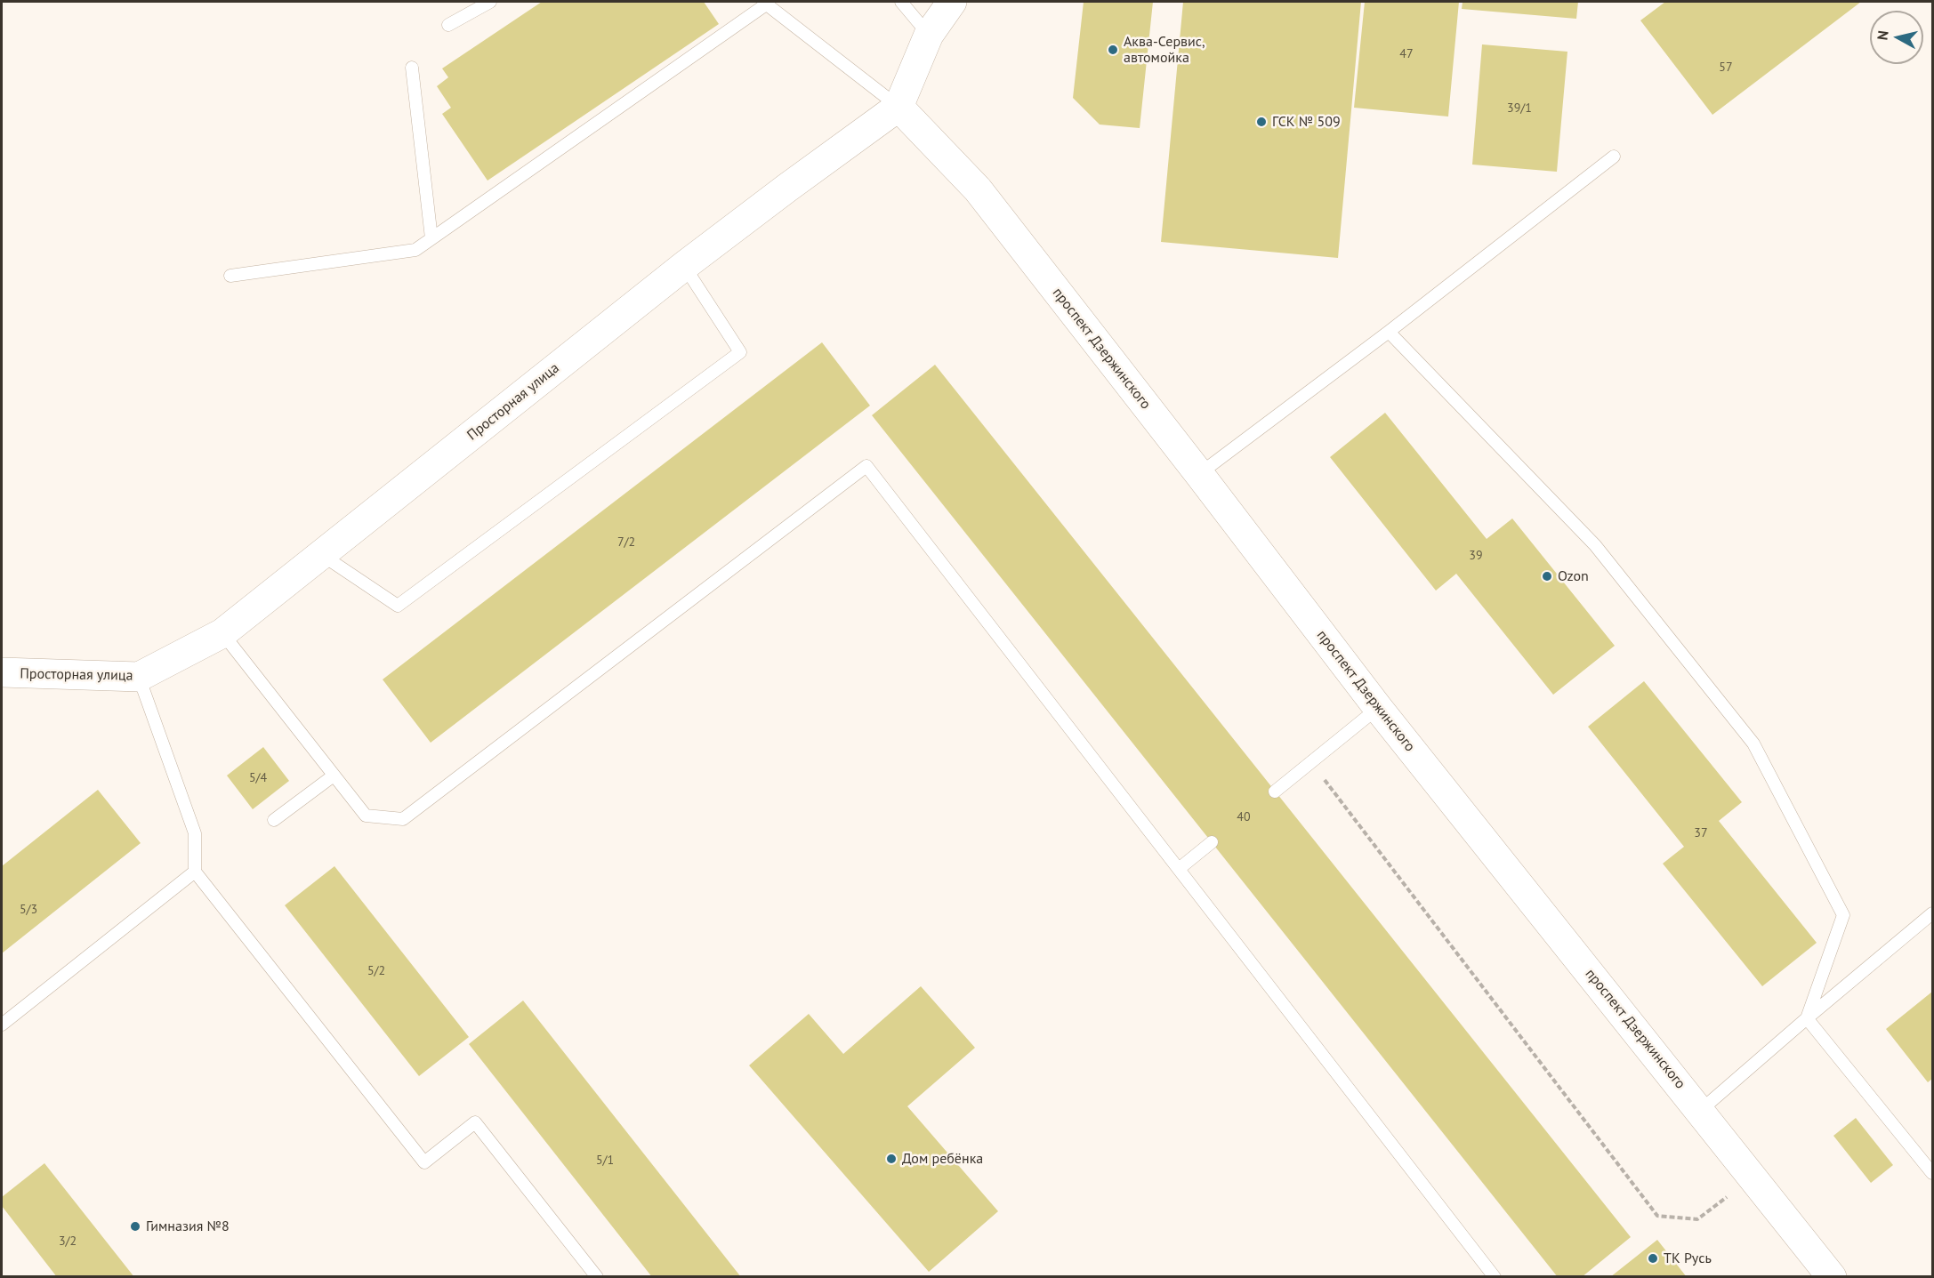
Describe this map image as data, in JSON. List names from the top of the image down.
{
  "streets": {
    "street": ["проспект Дзержинского", "Просторная улица"]
  },
  "crossings": [
    ["проспект Дзержинского", "Просторная улица"]
  ],
  "places": [
    "Аква-Сервис, автомойка",
    "ГСК № 509",
    "Ozon",
    "Дом ребёнка",
    "Гимназия №8",
    "ТК Русь"
  ],
  "house_numbers": [
    "47",
    "57",
    "39/1",
    "7/2",
    "39",
    "5/4",
    "40",
    "37",
    "5/3",
    "5/2",
    "5/1",
    "3/2"
  ],
  "north": "left"
}
